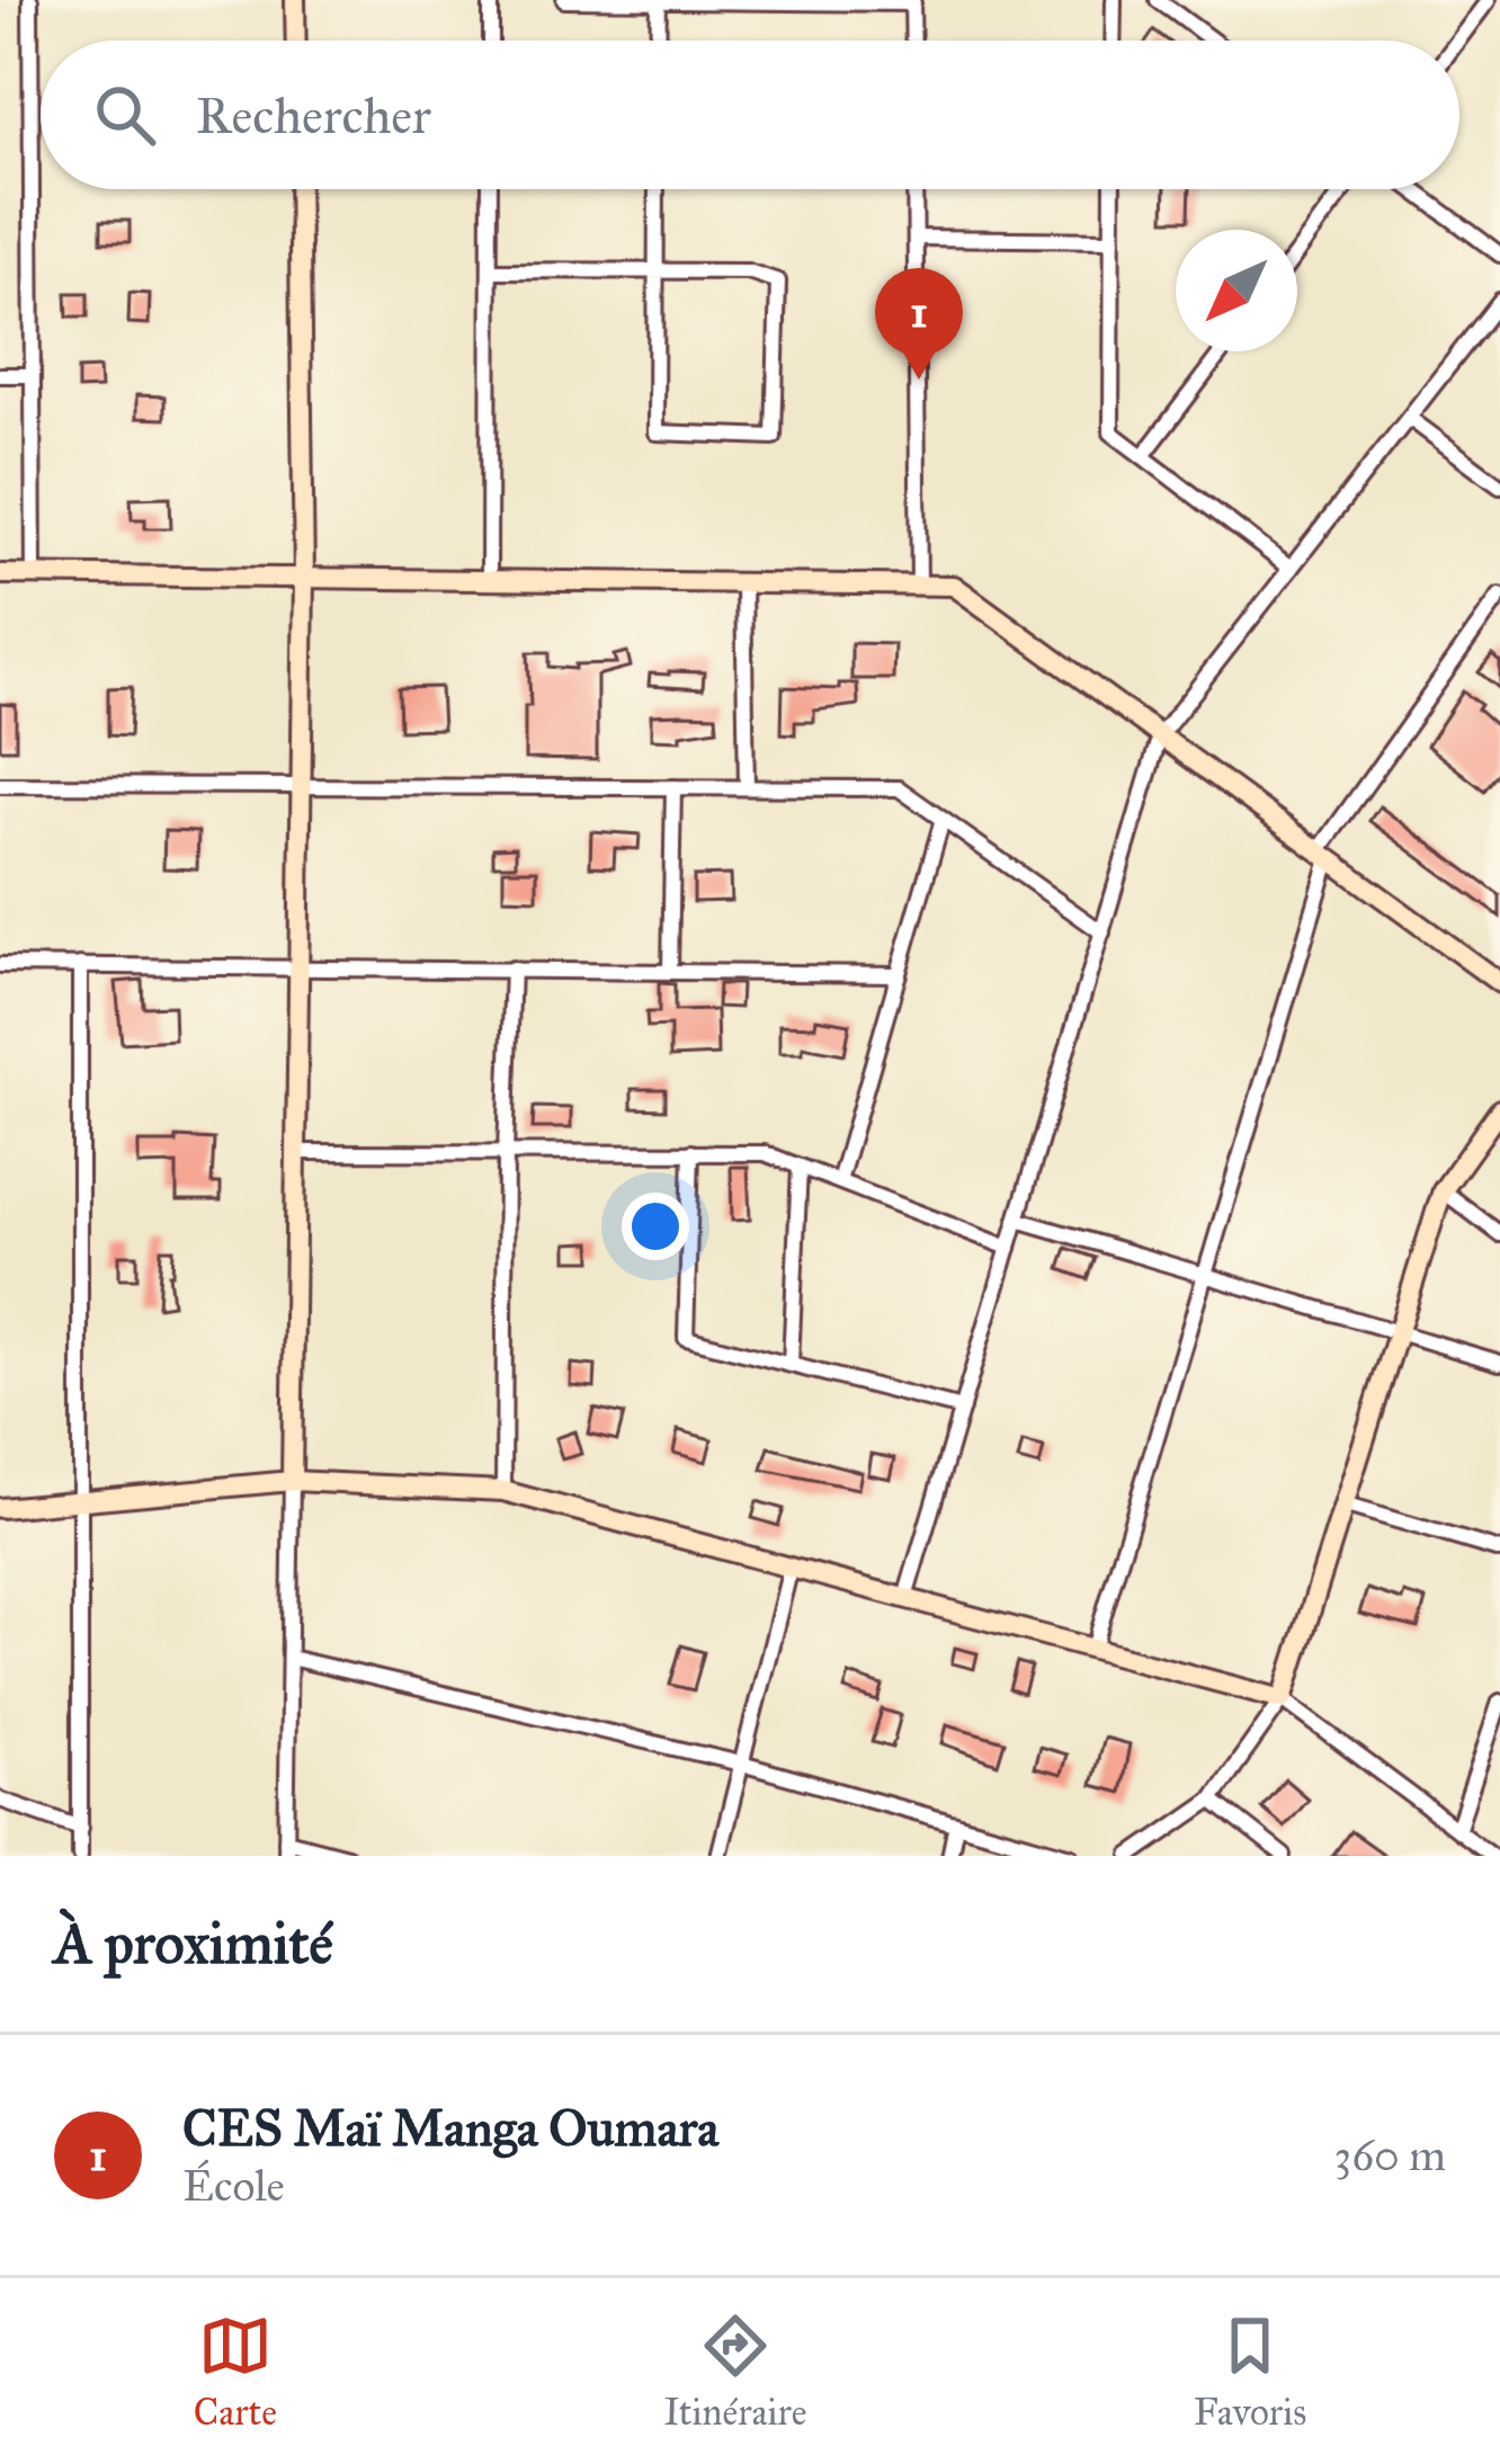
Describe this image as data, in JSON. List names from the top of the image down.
{
  "north": "bottom left",
  "page": {
    "search": "Rechercher",
    "pins": "1",
    "heading": "À proximité",
    "list": [
      {
        "mark": "1",
        "name": "CES Maï Manga Oumara",
        "note": "École",
        "value": "360 m"
      }
    ],
    "nav": ["Carte", "Itinéraire", "Favoris"]
  }
}
